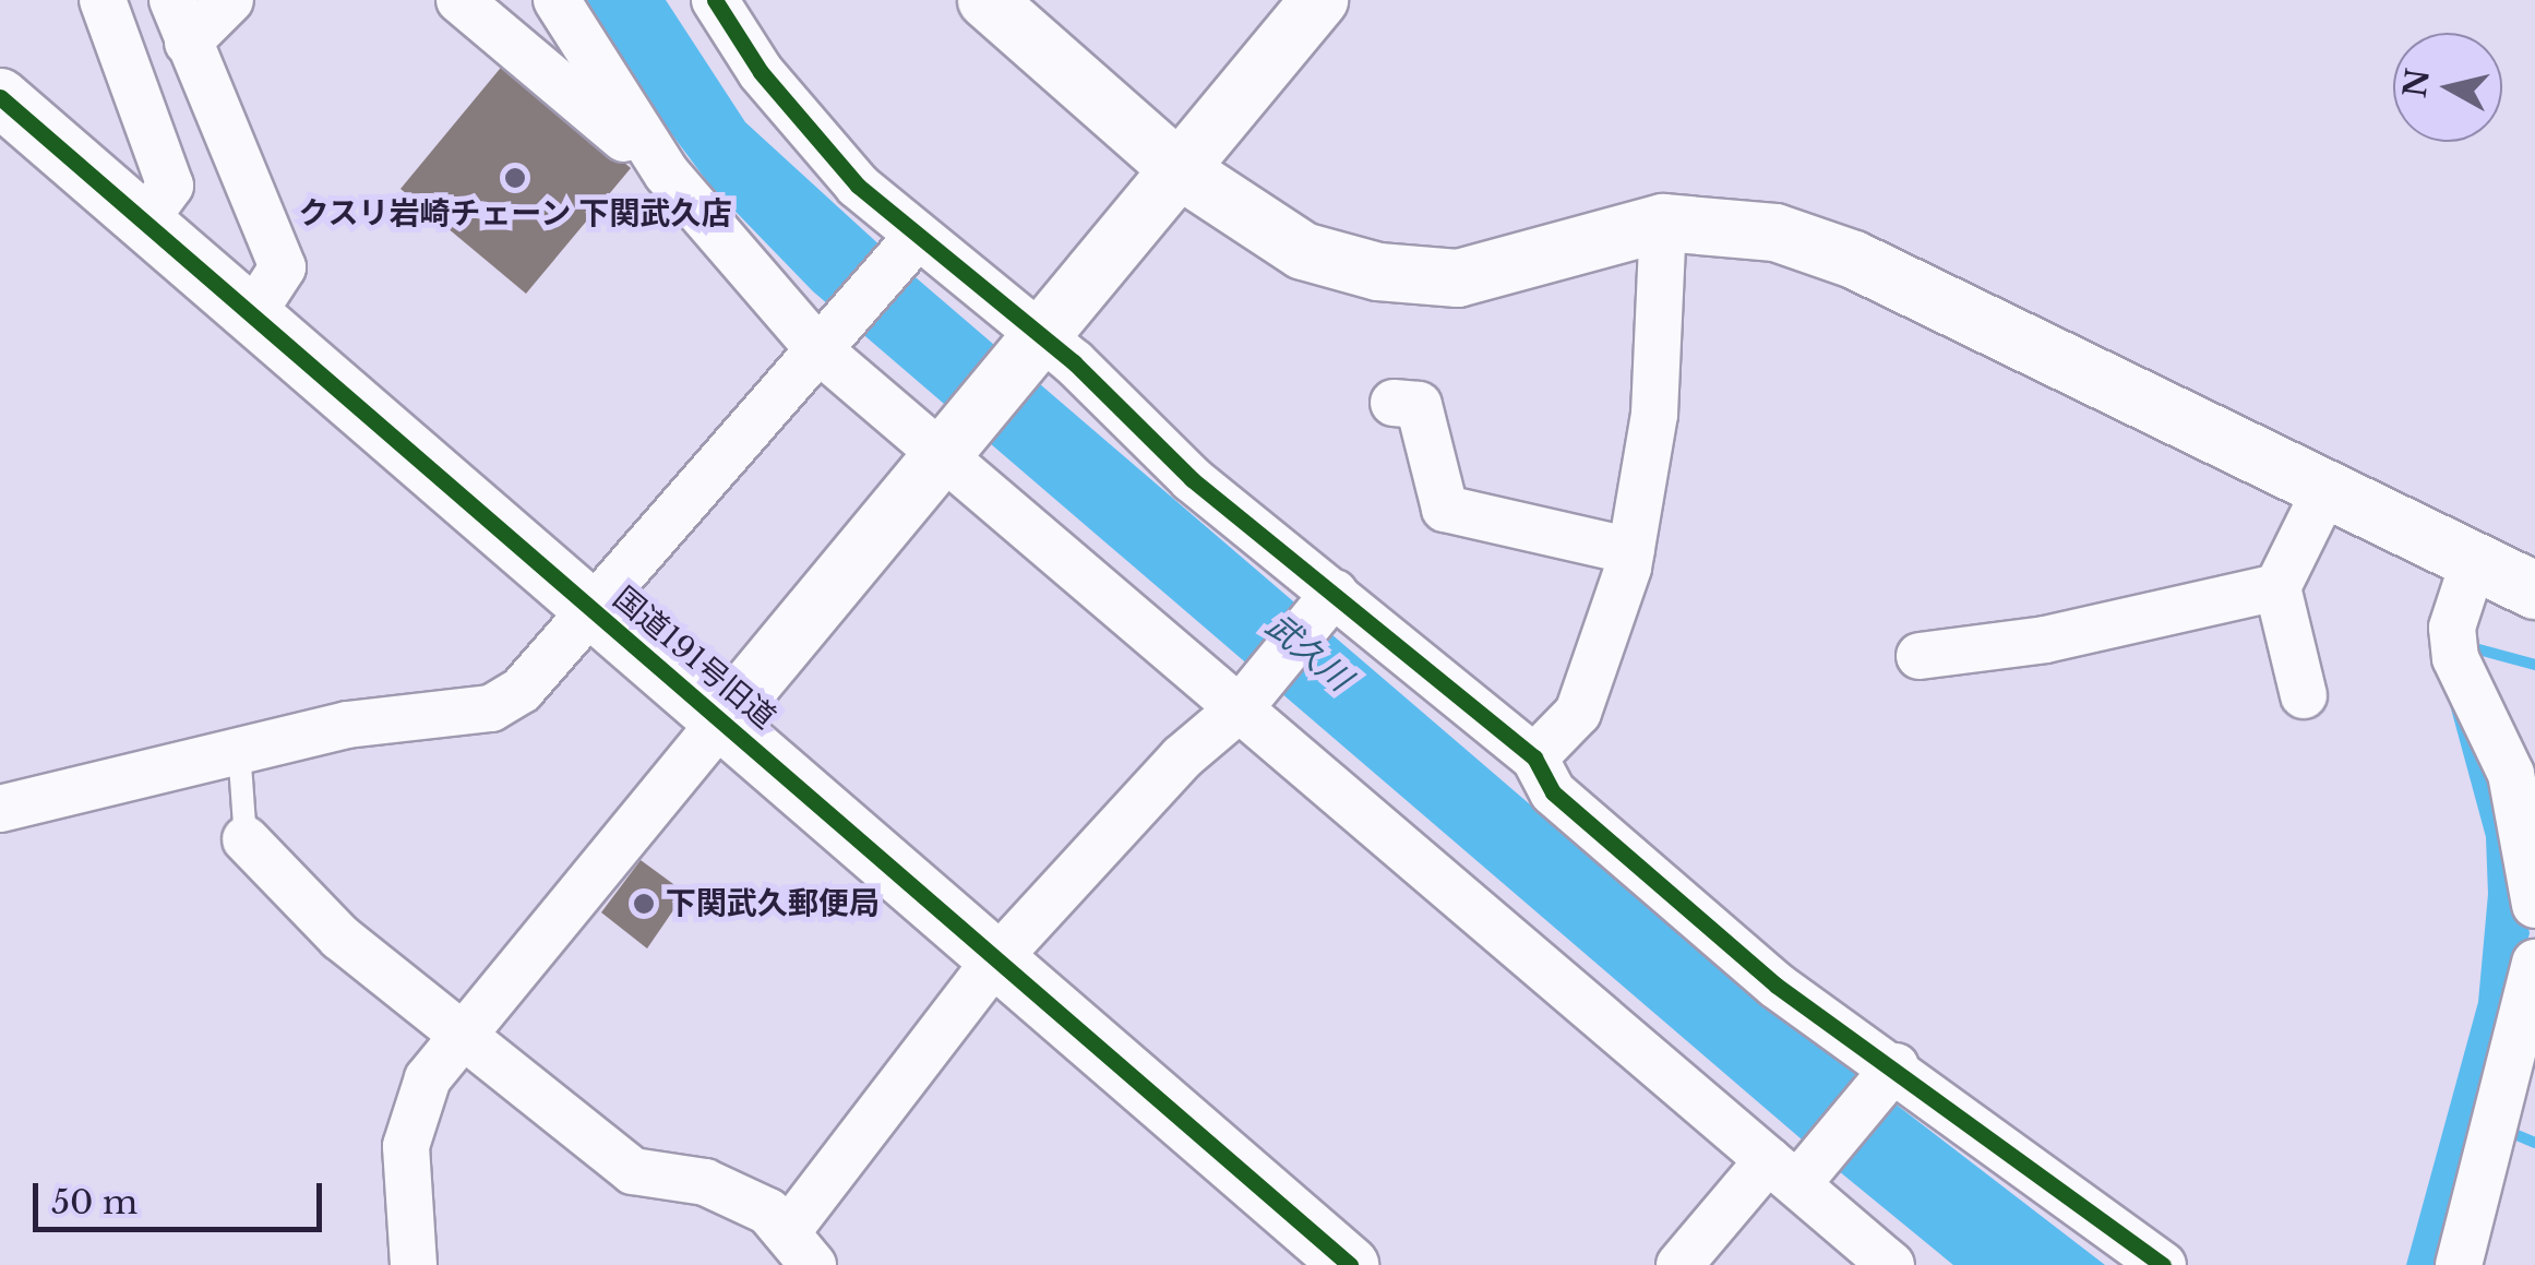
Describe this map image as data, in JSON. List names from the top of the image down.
{
  "streets": {
    "street": ["国道191号旧道"]
  },
  "water": ["武久川"],
  "places": ["クスリ岩崎チェーン 下関武久店", "下関武久郵便局"],
  "scale_bar": "50 m",
  "north": "left"
}
